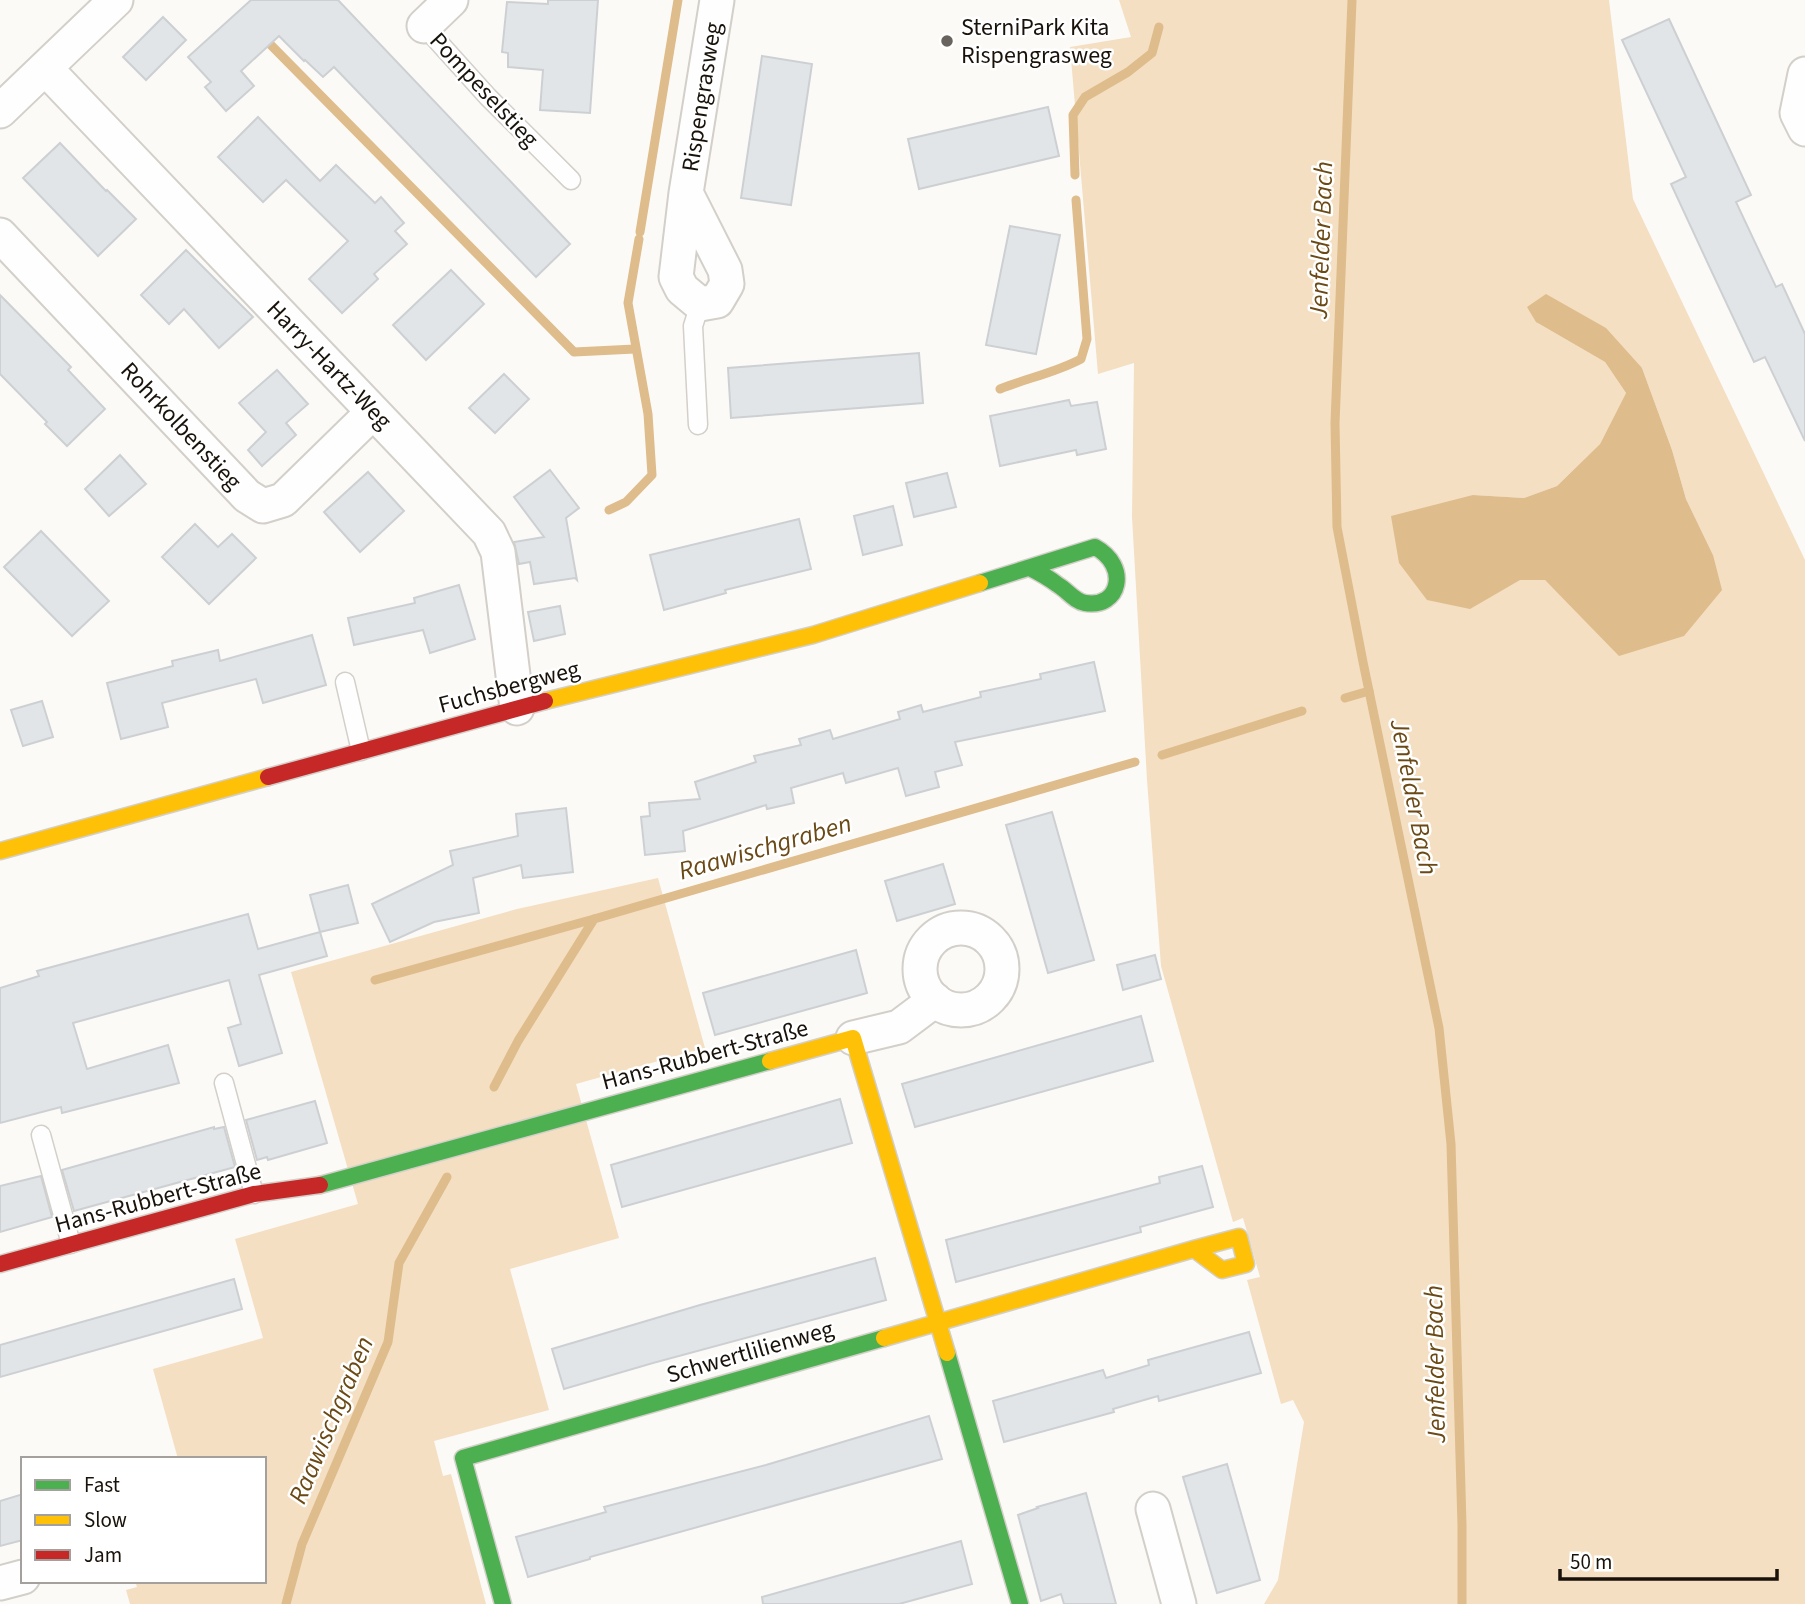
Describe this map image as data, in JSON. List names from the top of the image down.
{
  "streets": {
    "street": [
      "Pompeselstieg",
      "Rispengrasweg",
      "Harry-Hartz-Weg",
      "Rohrkolbenstieg",
      "Fuchsbergweg",
      "Hans-Rubbert-Straße",
      "Schwertlilienweg"
    ]
  },
  "crossings": [
    ["Harry-Hartz-Weg", "Rohrkolbenstieg"],
    ["Harry-Hartz-Weg", "Fuchsbergweg"]
  ],
  "water": ["Jenfelder Bach", "Raawischgraben"],
  "places": ["SterniPark Kita Rispengrasweg"],
  "legend": ["Fast", "Slow", "Jam"],
  "scale_bar": "50 m"
}
